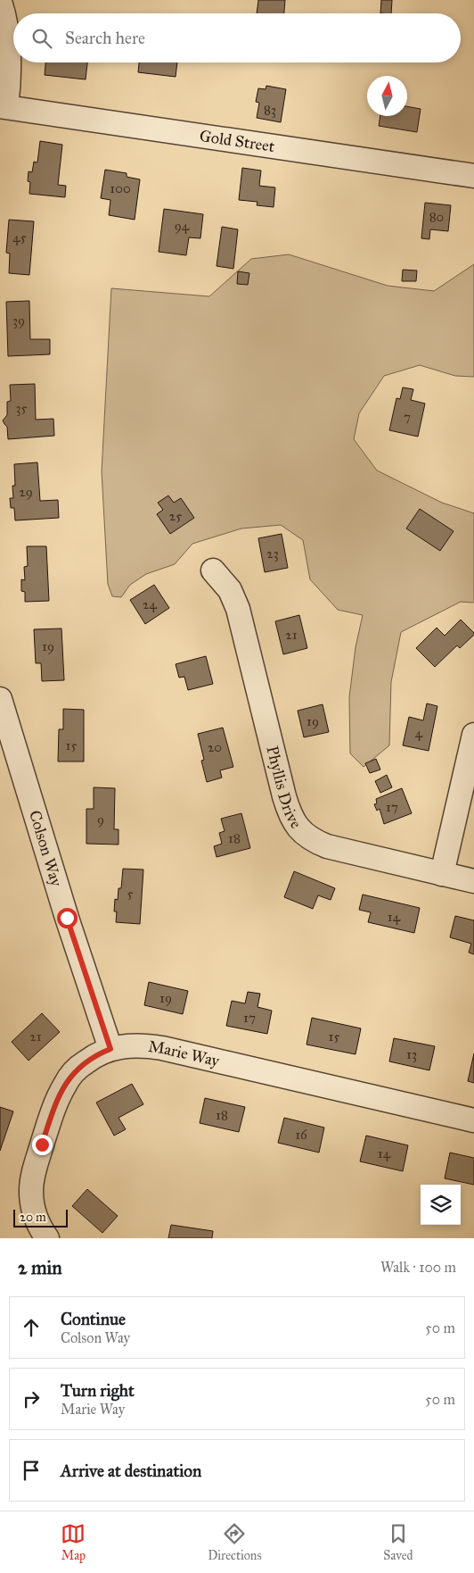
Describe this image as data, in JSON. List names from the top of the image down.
{
  "streets": {
    "street": [
      "Gold Street",
      "Phyllis Drive",
      "Colson Way",
      "Marie Way"
    ]
  },
  "crossings": [
    ["Colson Way", "Marie Way"]
  ],
  "house_numbers": [
    "83",
    "100",
    "80",
    "94",
    "45",
    "39",
    "35",
    "7",
    "29",
    "25",
    "23",
    "24",
    "21",
    "19",
    "19",
    "4",
    "15",
    "20",
    "17",
    "9",
    "18",
    "5",
    "14",
    "19",
    "17",
    "21",
    "15",
    "13",
    "18",
    "16",
    "14"
  ],
  "scale_bar": "20 m",
  "north": "top",
  "page": {
    "search": "Search here",
    "scale": "20 m",
    "heading": ["2 min", "Walk · 100 m"],
    "list": [
      ["Continue", "Colson Way", "50 m"],
      ["Turn right", "Marie Way", "50 m"],
      "Arrive at destination"
    ],
    "nav": ["Map", "Directions", "Saved"]
  }
}
